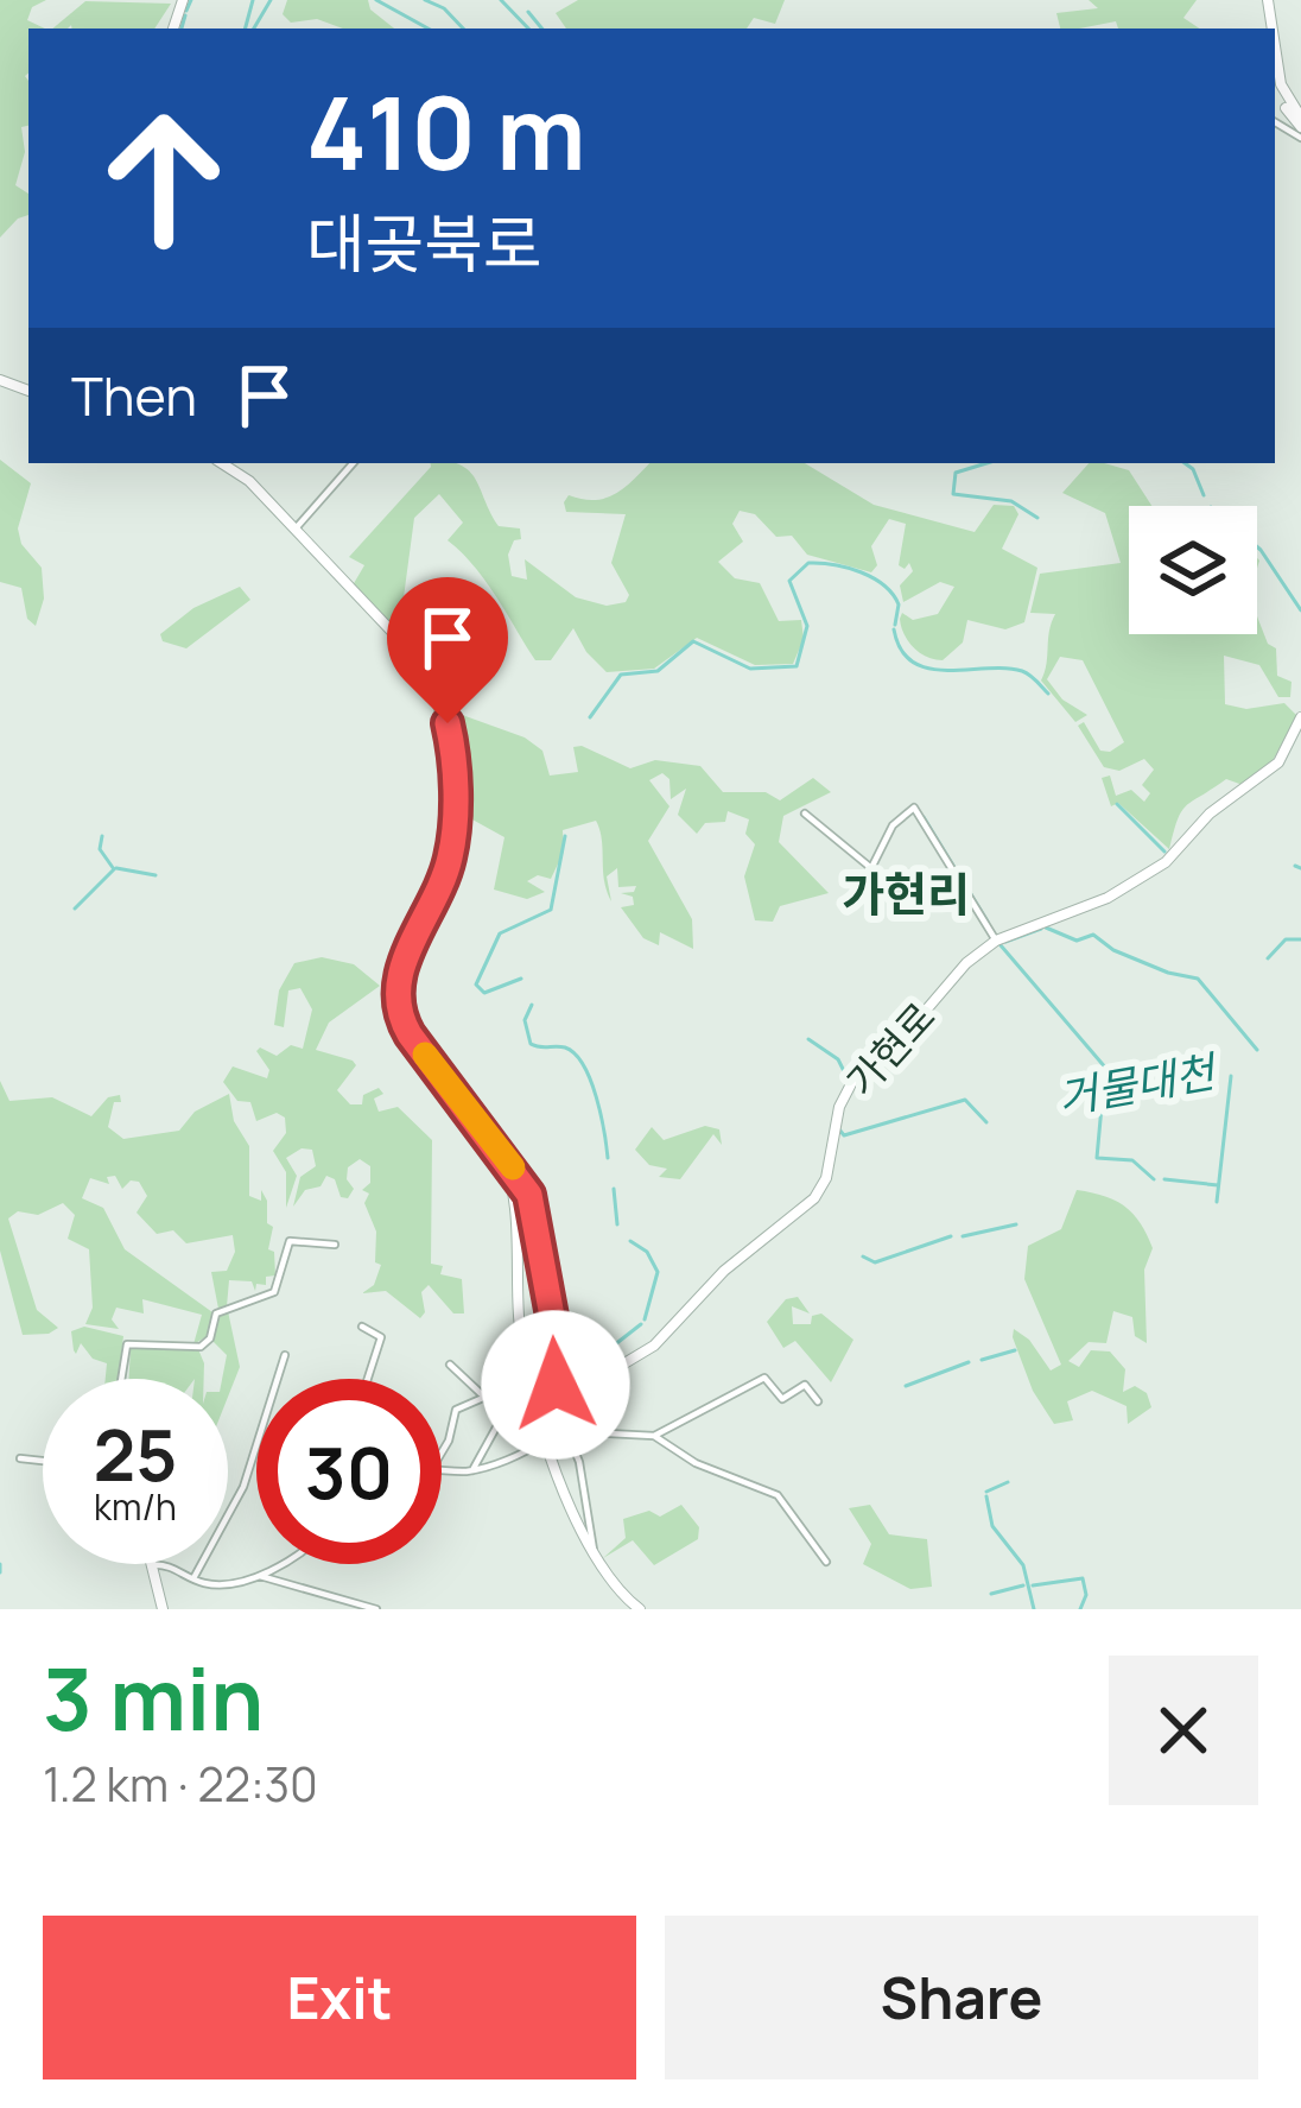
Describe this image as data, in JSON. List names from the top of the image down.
{
  "streets": {
    "street": ["가현로"]
  },
  "districts": ["가현리"],
  "water": ["거물대천"],
  "page": {
    "turn": ["410 m", "대곶북로"],
    "then": "Then",
    "speed": "25 km/h",
    "limit": "30",
    "heading": ["3 min", "1.2 km · 22:30"],
    "buttons": ["Exit", "Share"]
  }
}
